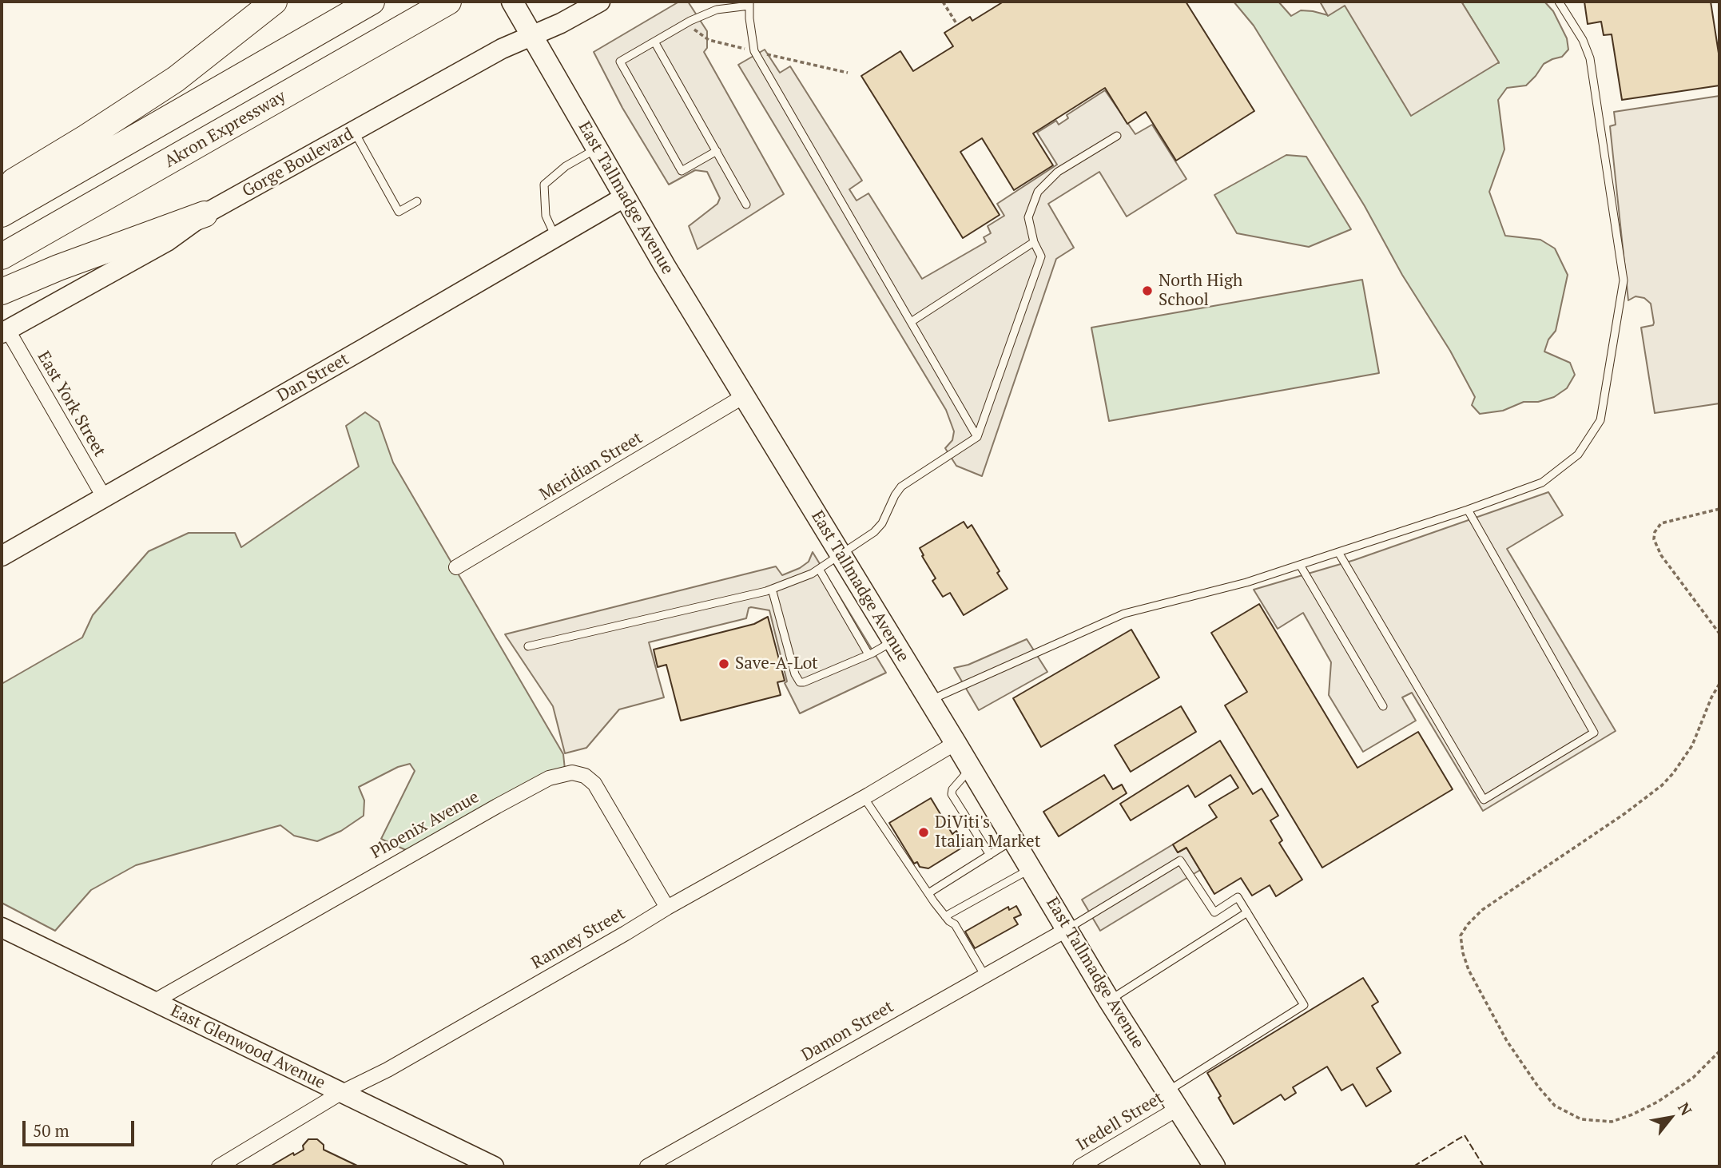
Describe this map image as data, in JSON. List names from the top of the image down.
{
  "streets": {
    "highway": ["Akron Expressway"],
    "main road": ["East Tallmadge Avenue"],
    "street": [
      "Gorge Boulevard",
      "Dan Street",
      "East York Street",
      "Meridian Street",
      "Phoenix Avenue",
      "Ranney Street",
      "Damon Street",
      "East Glenwood Avenue",
      "Iredell Street"
    ]
  },
  "crossings": [
    ["Gorge Boulevard", "East Tallmadge Avenue"],
    ["Gorge Boulevard", "East York Street"],
    ["East Tallmadge Avenue", "Dan Street"],
    ["East Tallmadge Avenue", "Meridian Street"],
    ["East Tallmadge Avenue", "Ranney Street"],
    ["East Tallmadge Avenue", "Damon Street"],
    ["East Tallmadge Avenue", "Iredell Street"],
    ["Dan Street", "East York Street"],
    ["Phoenix Avenue", "Ranney Street"],
    ["Phoenix Avenue", "East Glenwood Avenue"],
    ["Ranney Street", "East Glenwood Avenue"]
  ],
  "places": ["North High School", "Save-A-Lot", "DiViti's Italian Market"],
  "scale_bar": "50 m",
  "north": "top right"
}
